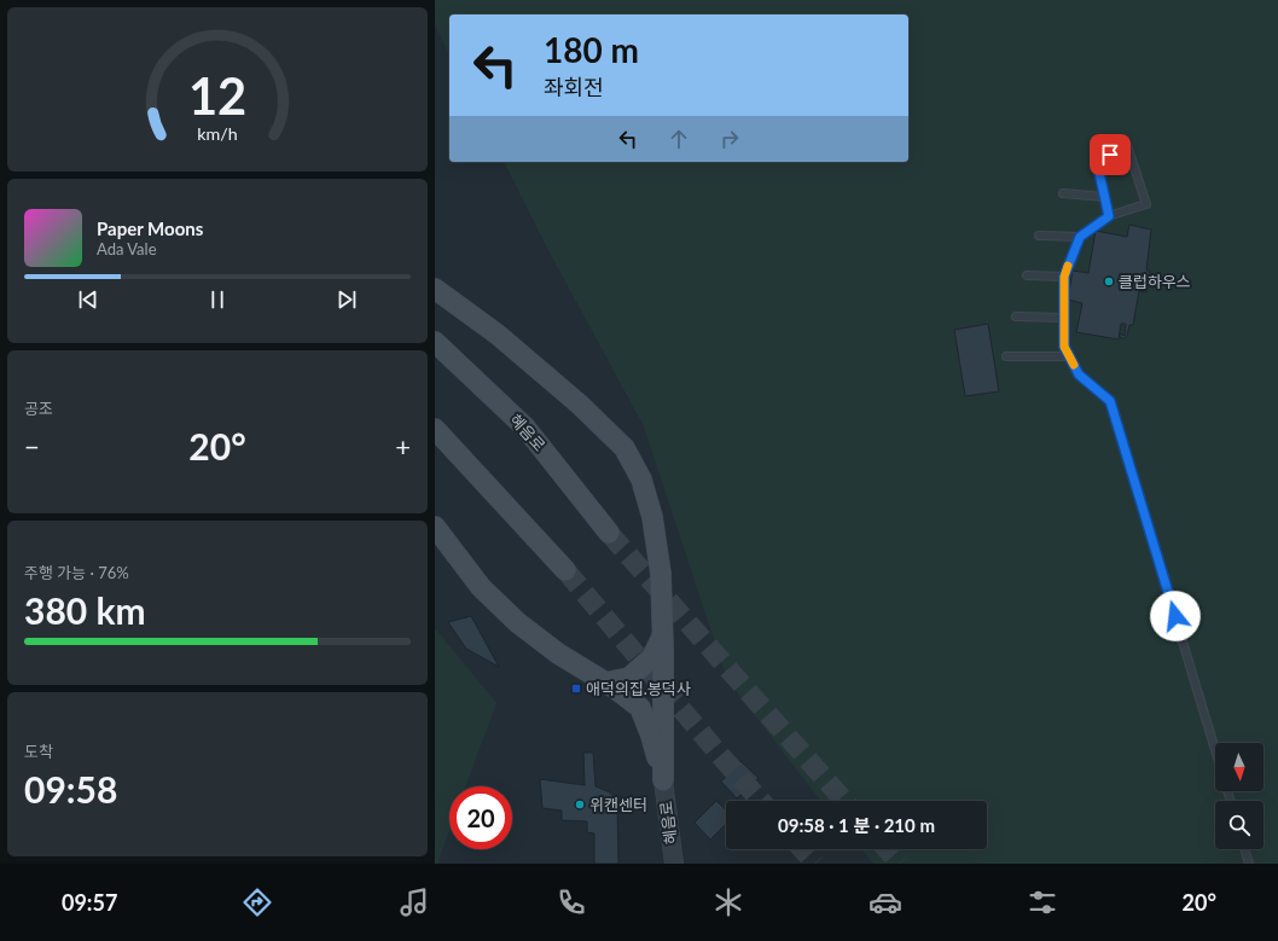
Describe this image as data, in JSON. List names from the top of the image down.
{
  "streets": {
    "main road": ["혜음로"]
  },
  "places": {
    "other": ["클럽하우스", "위캔센터"],
    "transit": ["애덕의집.봉덕사"]
  },
  "north": "bottom",
  "page": {
    "turn": ["180 m", "좌회전"],
    "song": ["Paper Moons", "Ada Vale"],
    "tile": [
      "공조",
      ["주행 가능 · 76%", "380 km"],
      ["도착", "09:58"]
    ],
    "heat": ["−", "20°", "+"],
    "limit": "20",
    "trip": "09:58 · 1 분 · 210 m",
    "tabs": ["09:57", "20°"],
    "gauge": ["12", "km/h"]
  }
}
